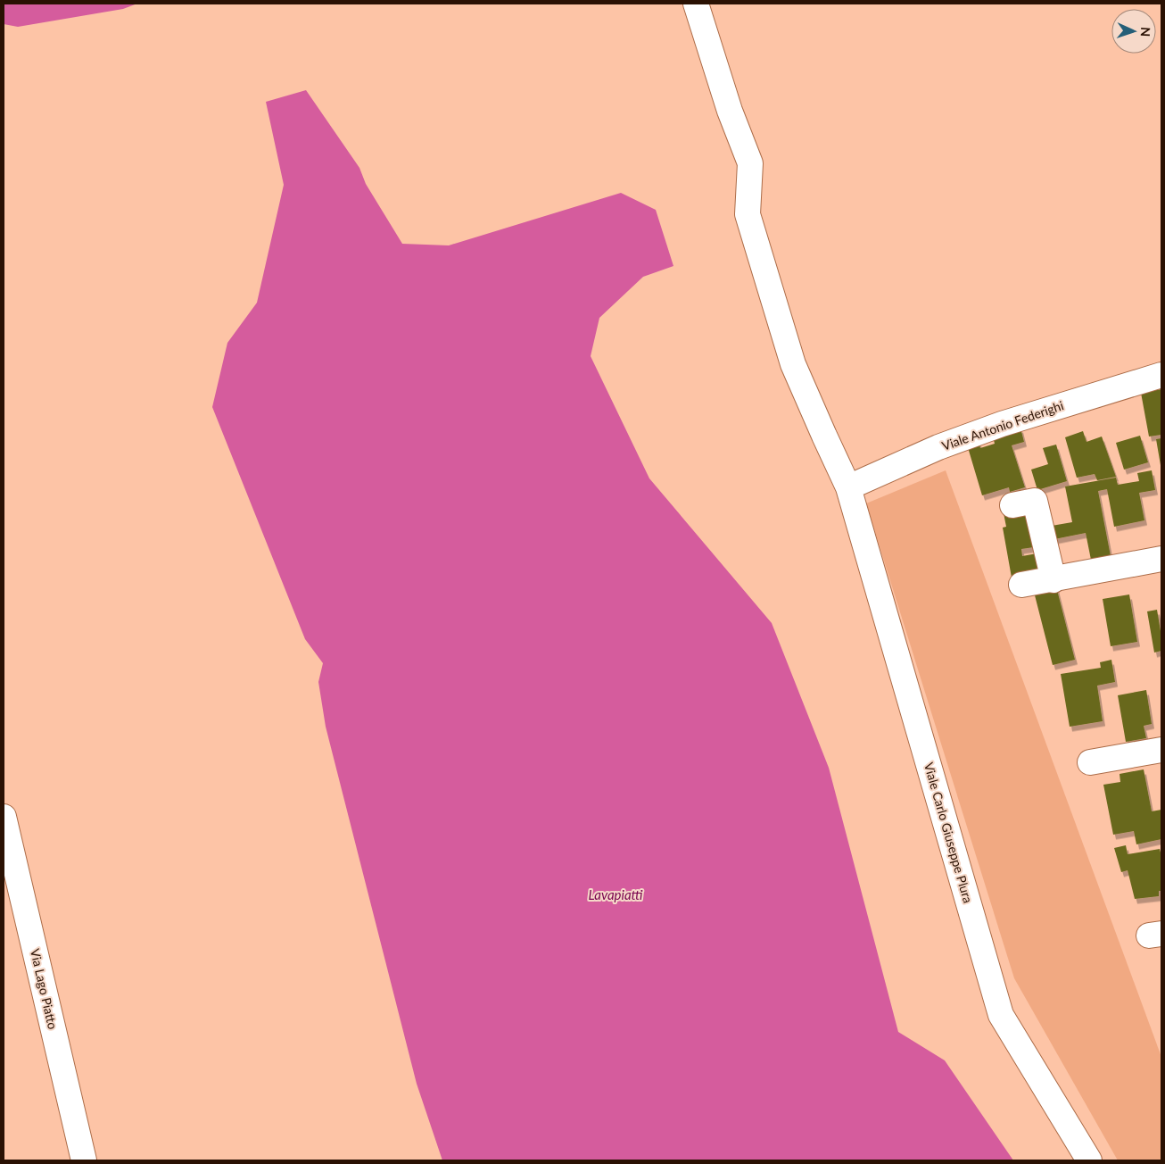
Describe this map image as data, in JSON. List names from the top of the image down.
{
  "streets": {
    "street": ["Viale Antonio Federighi", "Viale Carlo Giuseppe Plura", "Via Lago Piatto"]
  },
  "crossings": [
    ["Viale Antonio Federighi", "Viale Carlo Giuseppe Plura"]
  ],
  "water": ["Lavapiatti"],
  "north": "right"
}
